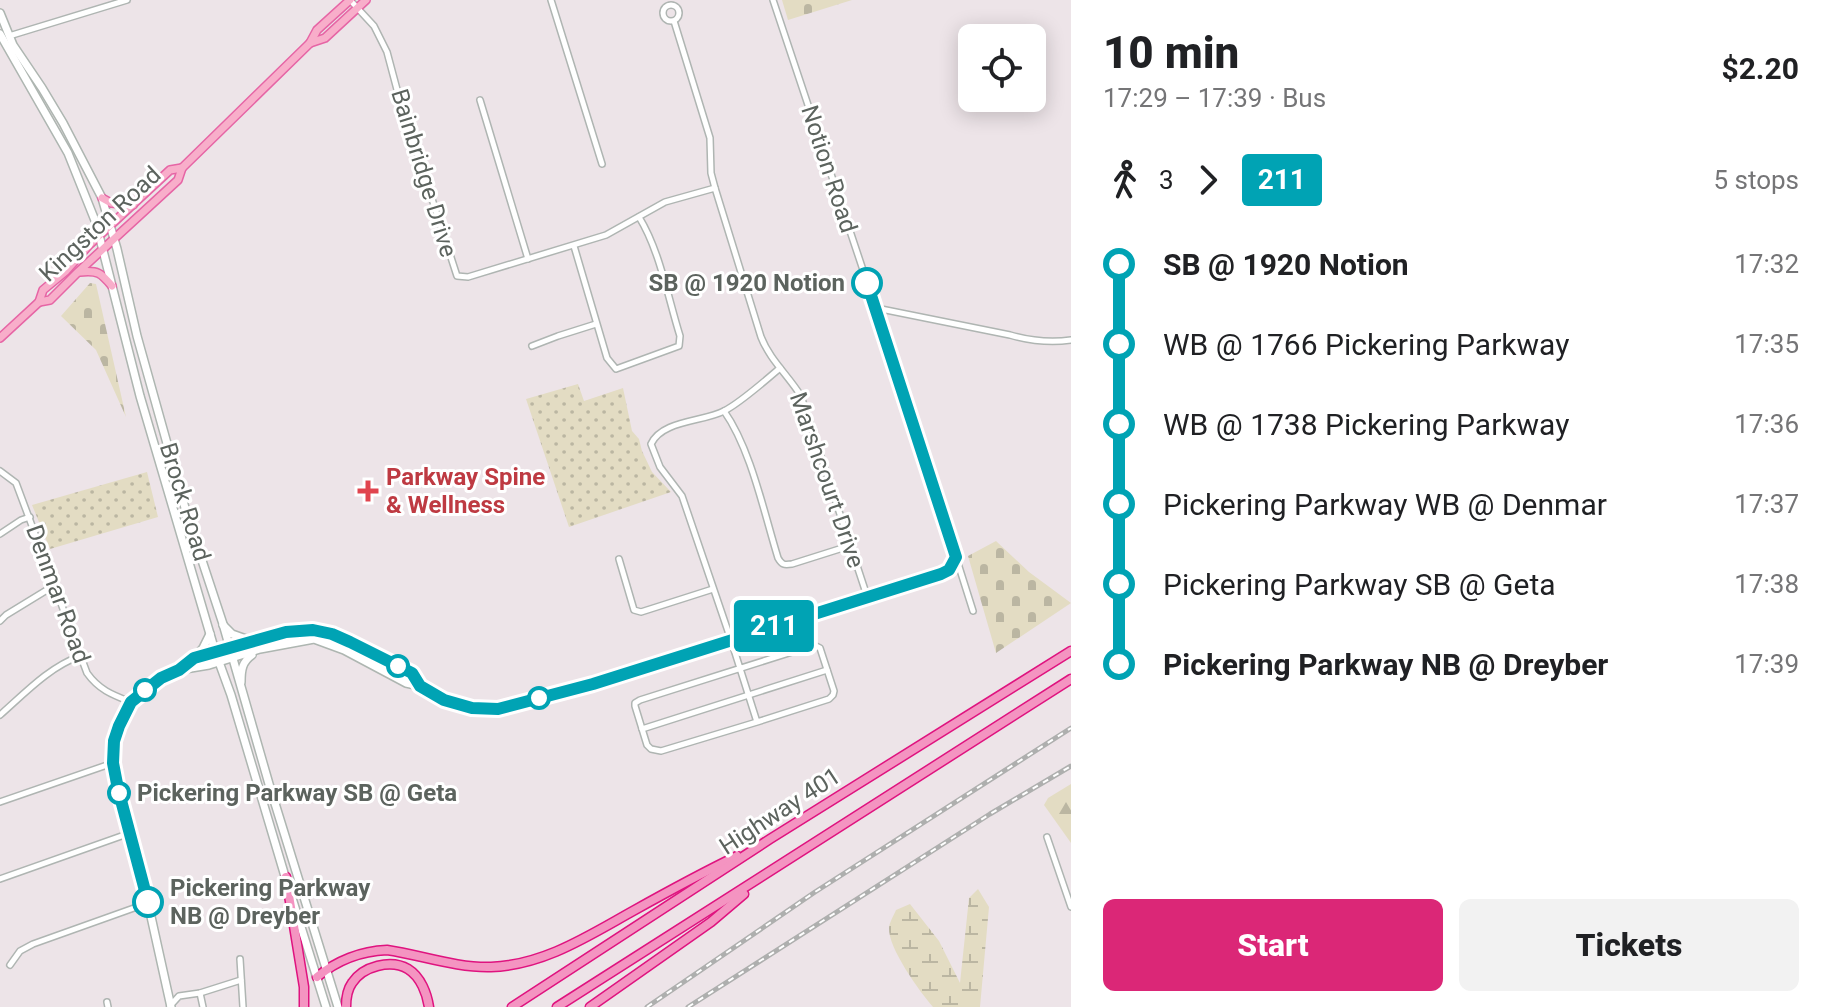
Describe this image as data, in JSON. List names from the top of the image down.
{
  "streets": {
    "highway": ["Highway 401"],
    "main road": ["Kingston Road", "Brock Road"],
    "street": [
      "Notion Road",
      "Bainbridge Drive",
      "Marshcourt Drive",
      "Denmar Road"
    ]
  },
  "crossings": [
    ["Bainbridge Drive", "Kingston Road"],
    ["Kingston Road", "Brock Road"]
  ],
  "places": {
    "other": ["SB @ 1920 Notion", "Pickering Parkway SB @ Geta", "Pickering Parkway NB @ Dreyber"],
    "health": ["Parkway Spine & Wellness"]
  },
  "lines": ["bus line 211"],
  "page": {
    "on_map": "211",
    "heading": ["10 min", "17:29 – 17:39 · Bus", "$2.20"],
    "legs": ["3", "211", "5 stops"],
    "list": [
      {
        "name": "SB @ 1920 Notion",
        "value": "17:32"
      },
      {
        "name": "WB @ 1766 Pickering Parkway",
        "value": "17:35"
      },
      {
        "name": "WB @ 1738 Pickering Parkway",
        "value": "17:36"
      },
      {
        "name": "Pickering Parkway WB @ Denmar",
        "value": "17:37"
      },
      {
        "name": "Pickering Parkway SB @ Geta",
        "value": "17:38"
      },
      {
        "name": "Pickering Parkway NB @ Dreyber",
        "value": "17:39"
      }
    ],
    "buttons": ["Start", "Tickets"]
  }
}
